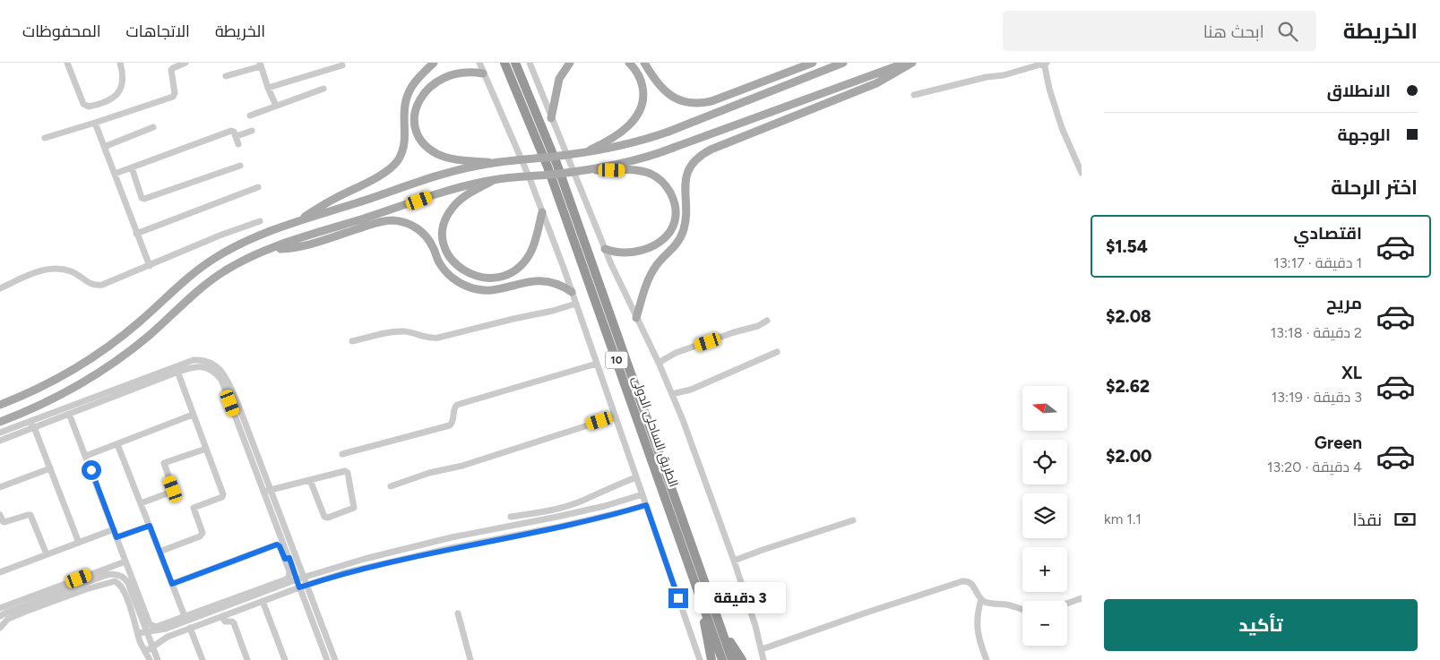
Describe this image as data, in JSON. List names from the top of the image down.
{
  "streets": {
    "highway": ["10", "الطريق الساحلى الدولى"]
  },
  "north": "left",
  "page": {
    "header": "الخريطة",
    "search": "ابحث هنا",
    "nav": ["الخريطة", "الاتجاهات", "المحفوظات"],
    "banner": ["الانطلاق", "الوجهة"],
    "heading": "اختر الرحلة",
    "list": [
      {
        "name": "اقتصادي",
        "note": "1 دقيقة · 13:17",
        "value": "$1.54"
      },
      {
        "name": "مريح",
        "note": "2 دقيقة · 13:18",
        "value": "$2.08"
      },
      {
        "name": "XL",
        "note": "3 دقيقة · 13:19",
        "value": "$2.62"
      },
      {
        "name": "Green",
        "note": "4 دقيقة · 13:20",
        "value": "$2.00"
      }
    ],
    "map_buttons": ["+", "−"],
    "pay": ["نقدًا", "1.1 km"],
    "bubble": "3 دقيقة",
    "buttons": "تأكيد"
  }
}
